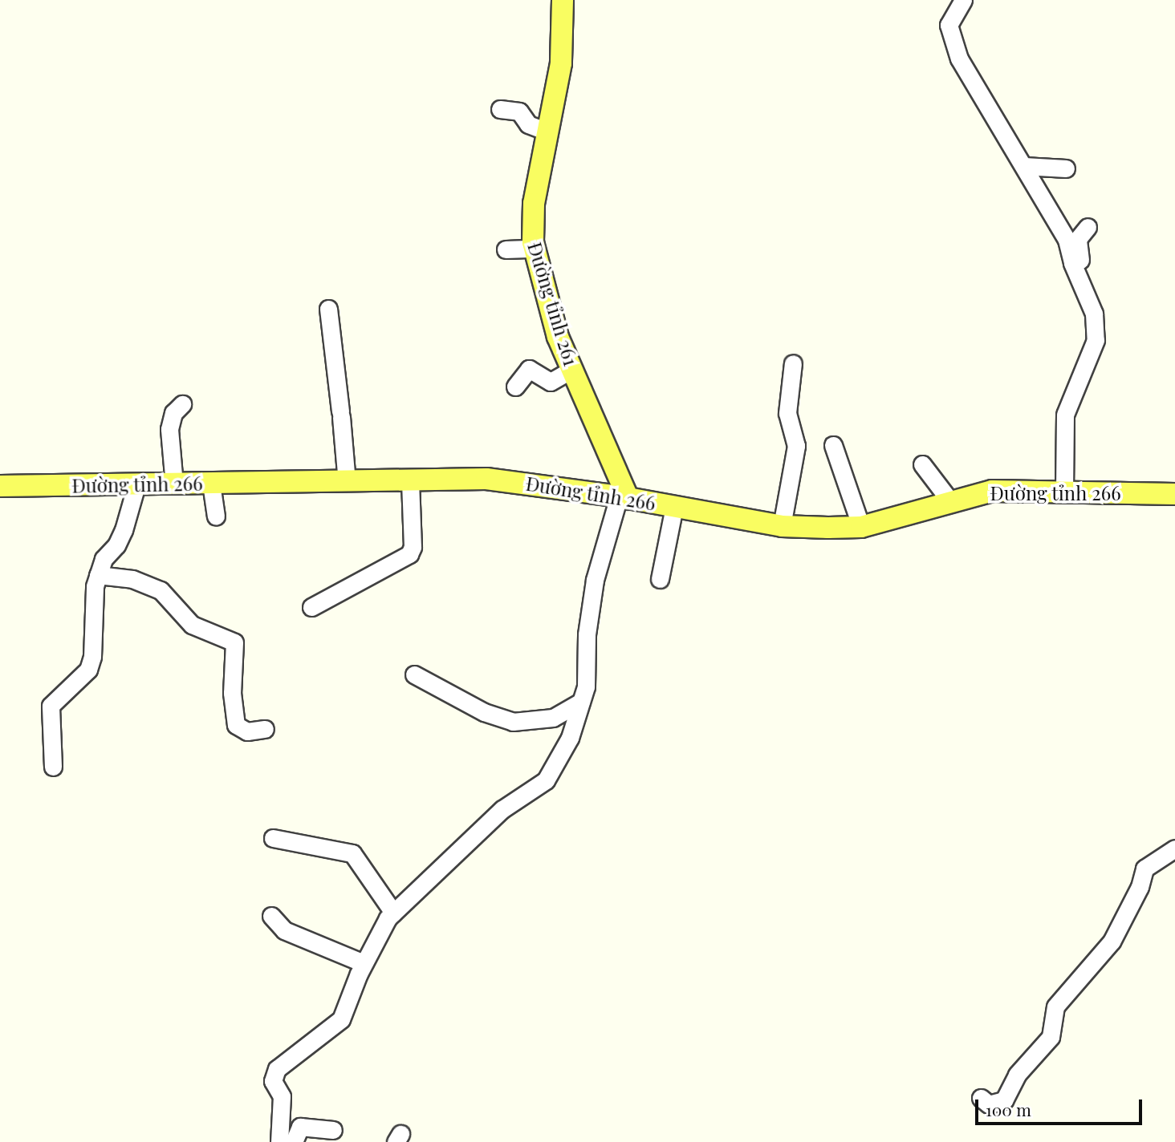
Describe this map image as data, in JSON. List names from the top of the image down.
{
  "streets": {
    "main road": ["Đường tỉnh 261", "Đường tỉnh 266"]
  },
  "crossings": [
    ["Đường tỉnh 261", "Đường tỉnh 266"]
  ],
  "scale_bar": "100 m"
}
